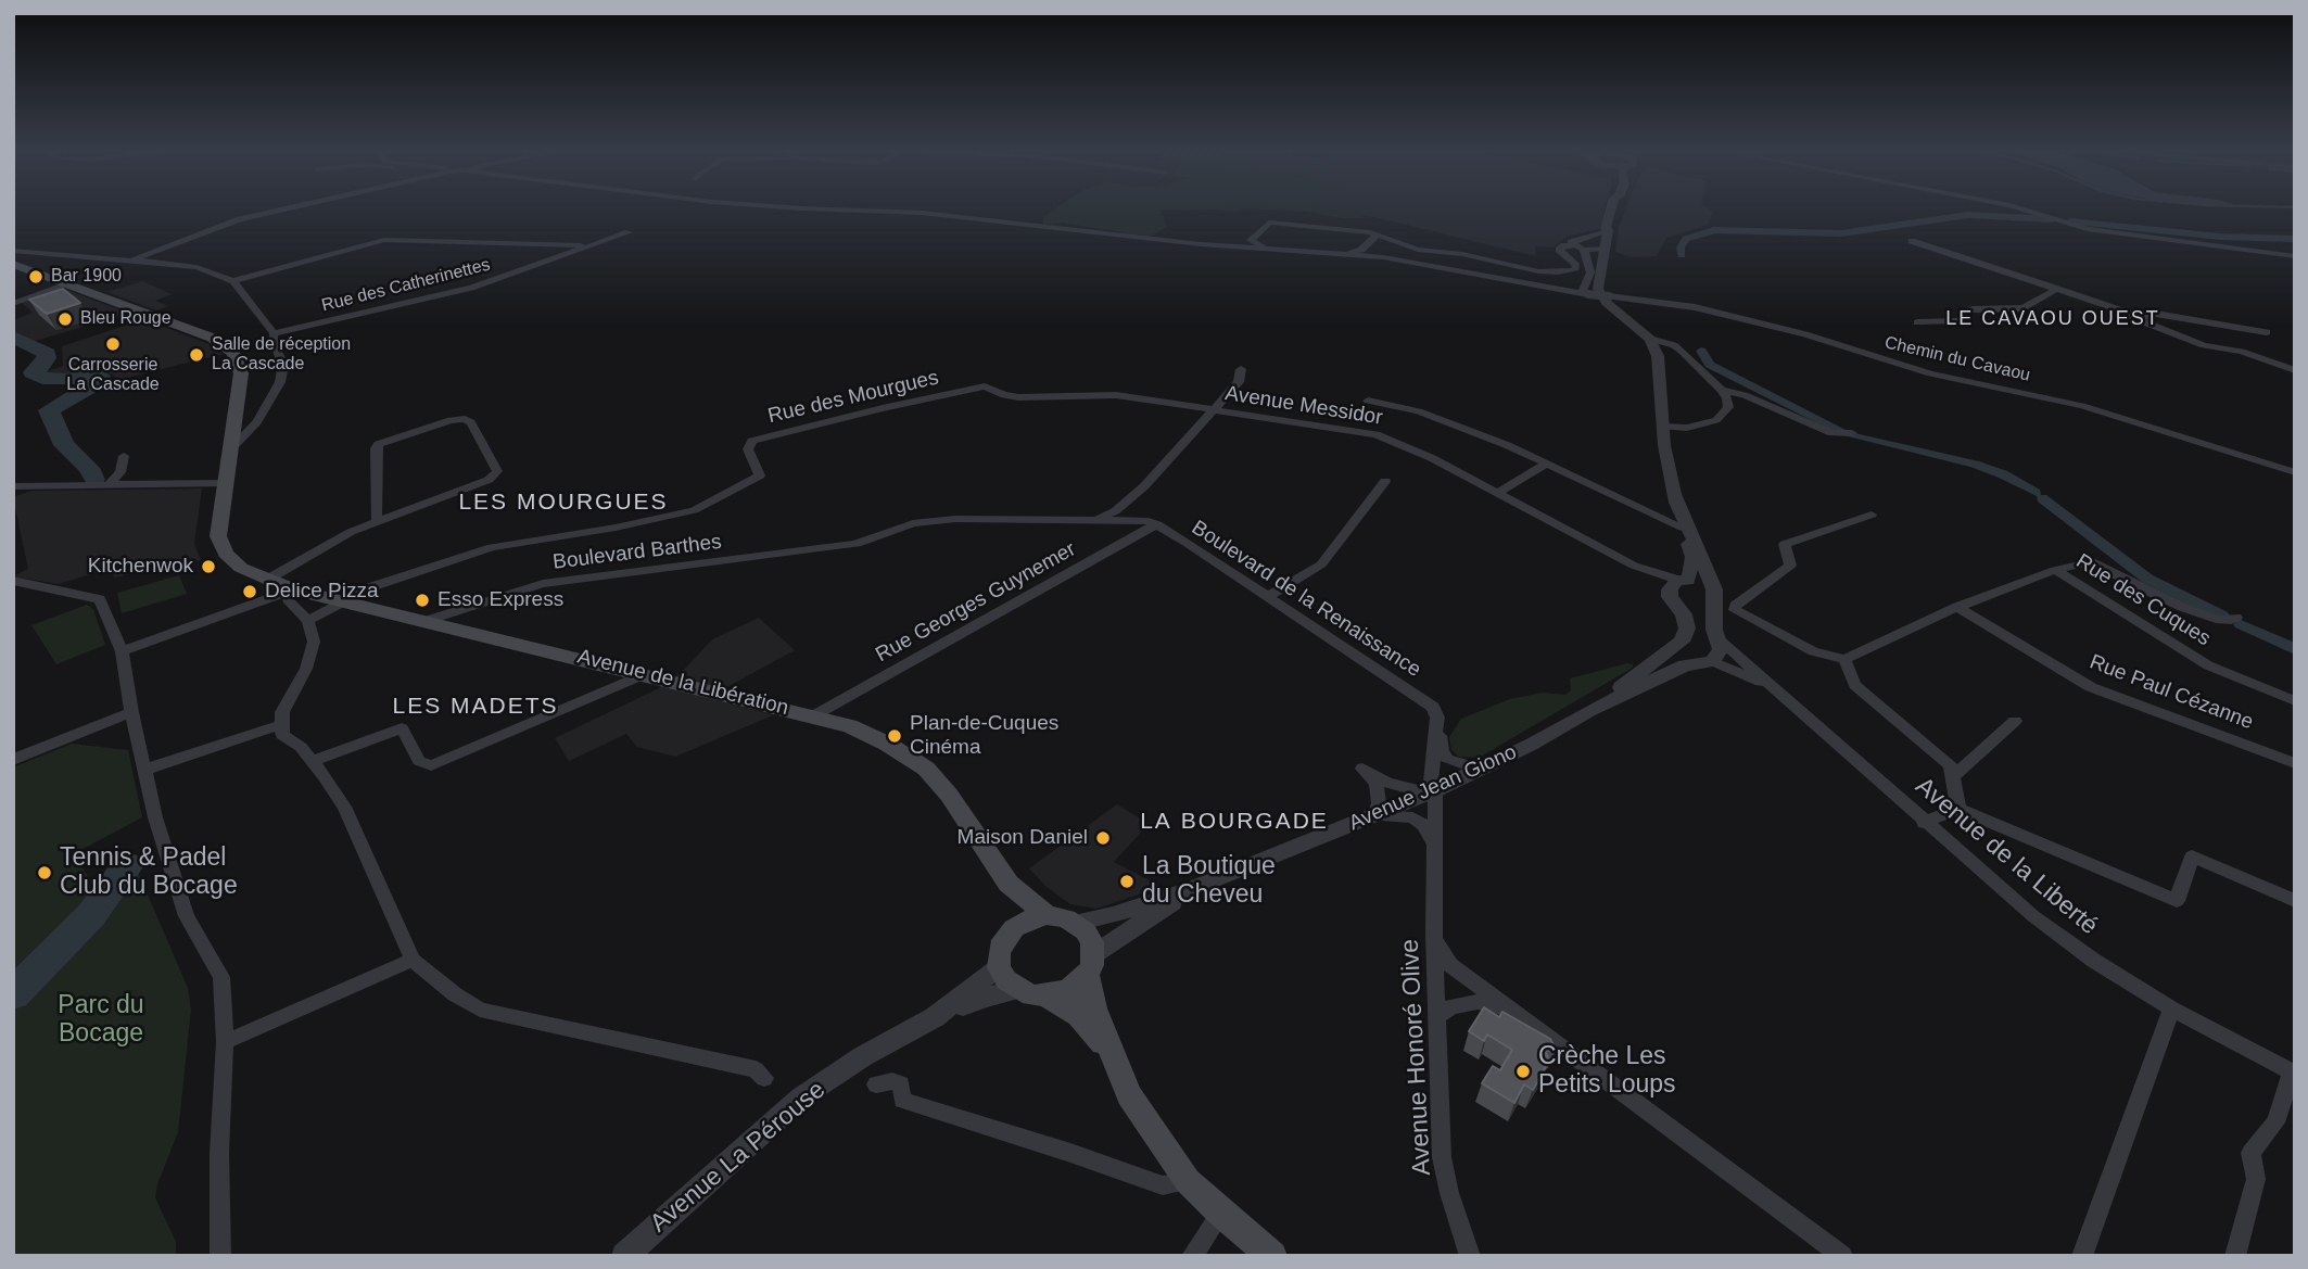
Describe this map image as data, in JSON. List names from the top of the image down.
{
  "streets": {
    "main road": ["Avenue de la Libération"],
    "street": [
      "Rue des Catherinettes",
      "Chemin du Cavaou",
      "Rue des Mourgues",
      "Avenue Messidor",
      "Boulevard Barthes",
      "Boulevard de la Renaissance",
      "Rue des Cuques",
      "Rue Georges Guynemer",
      "Rue Paul Cézanne",
      "Avenue Jean Giono",
      "Avenue de la Liberté",
      "Avenue Honoré Olive",
      "Avenue La Pérouse"
    ]
  },
  "crossings": [
    ["Rue des Mourgues", "Avenue Messidor"],
    ["Rue des Mourgues", "Avenue de la Libération"],
    ["Boulevard Barthes", "Boulevard de la Renaissance"],
    ["Boulevard Barthes", "Avenue de la Libération"],
    ["Boulevard de la Renaissance", "Rue Georges Guynemer"],
    ["Boulevard de la Renaissance", "Avenue Honoré Olive"],
    ["Rue des Cuques", "Rue Paul Cézanne"],
    ["Rue Georges Guynemer", "Avenue de la Libération"],
    ["Avenue Jean Giono", "Avenue de la Liberté"],
    ["Avenue Jean Giono", "Avenue Honoré Olive"],
    ["Avenue Jean Giono", "Avenue La Pérouse"]
  ],
  "districts": [
    "LE CAVAOU OUEST",
    "LES MOURGUES",
    "LES MADETS",
    "LA BOURGADE"
  ],
  "parks": ["Parc du Bocage"],
  "places": [
    "Bar 1900",
    "Bleu Rouge",
    "Carrosserie La Cascade",
    "Salle de réception La Cascade",
    "Kitchenwok",
    "Delice Pizza",
    "Esso Express",
    "Plan-de-Cuques Cinéma",
    "Maison Daniel",
    "Tennis & Padel Club du Bocage",
    "La Boutique du Cheveu",
    "Crèche Les Petits Loups"
  ]
}
